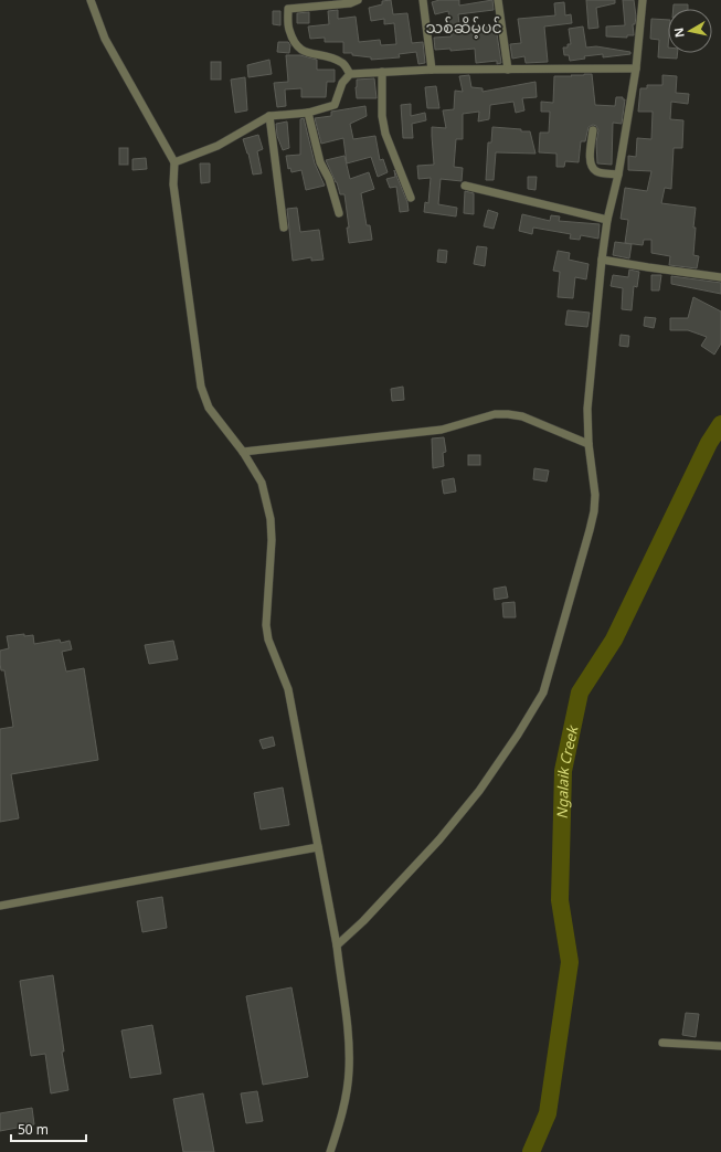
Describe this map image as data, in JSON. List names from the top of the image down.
{
  "districts": ["သစ်ဆိမ့်ပင်"],
  "water": ["Ngalaik Creek"],
  "scale_bar": "50 m",
  "north": "left"
}
